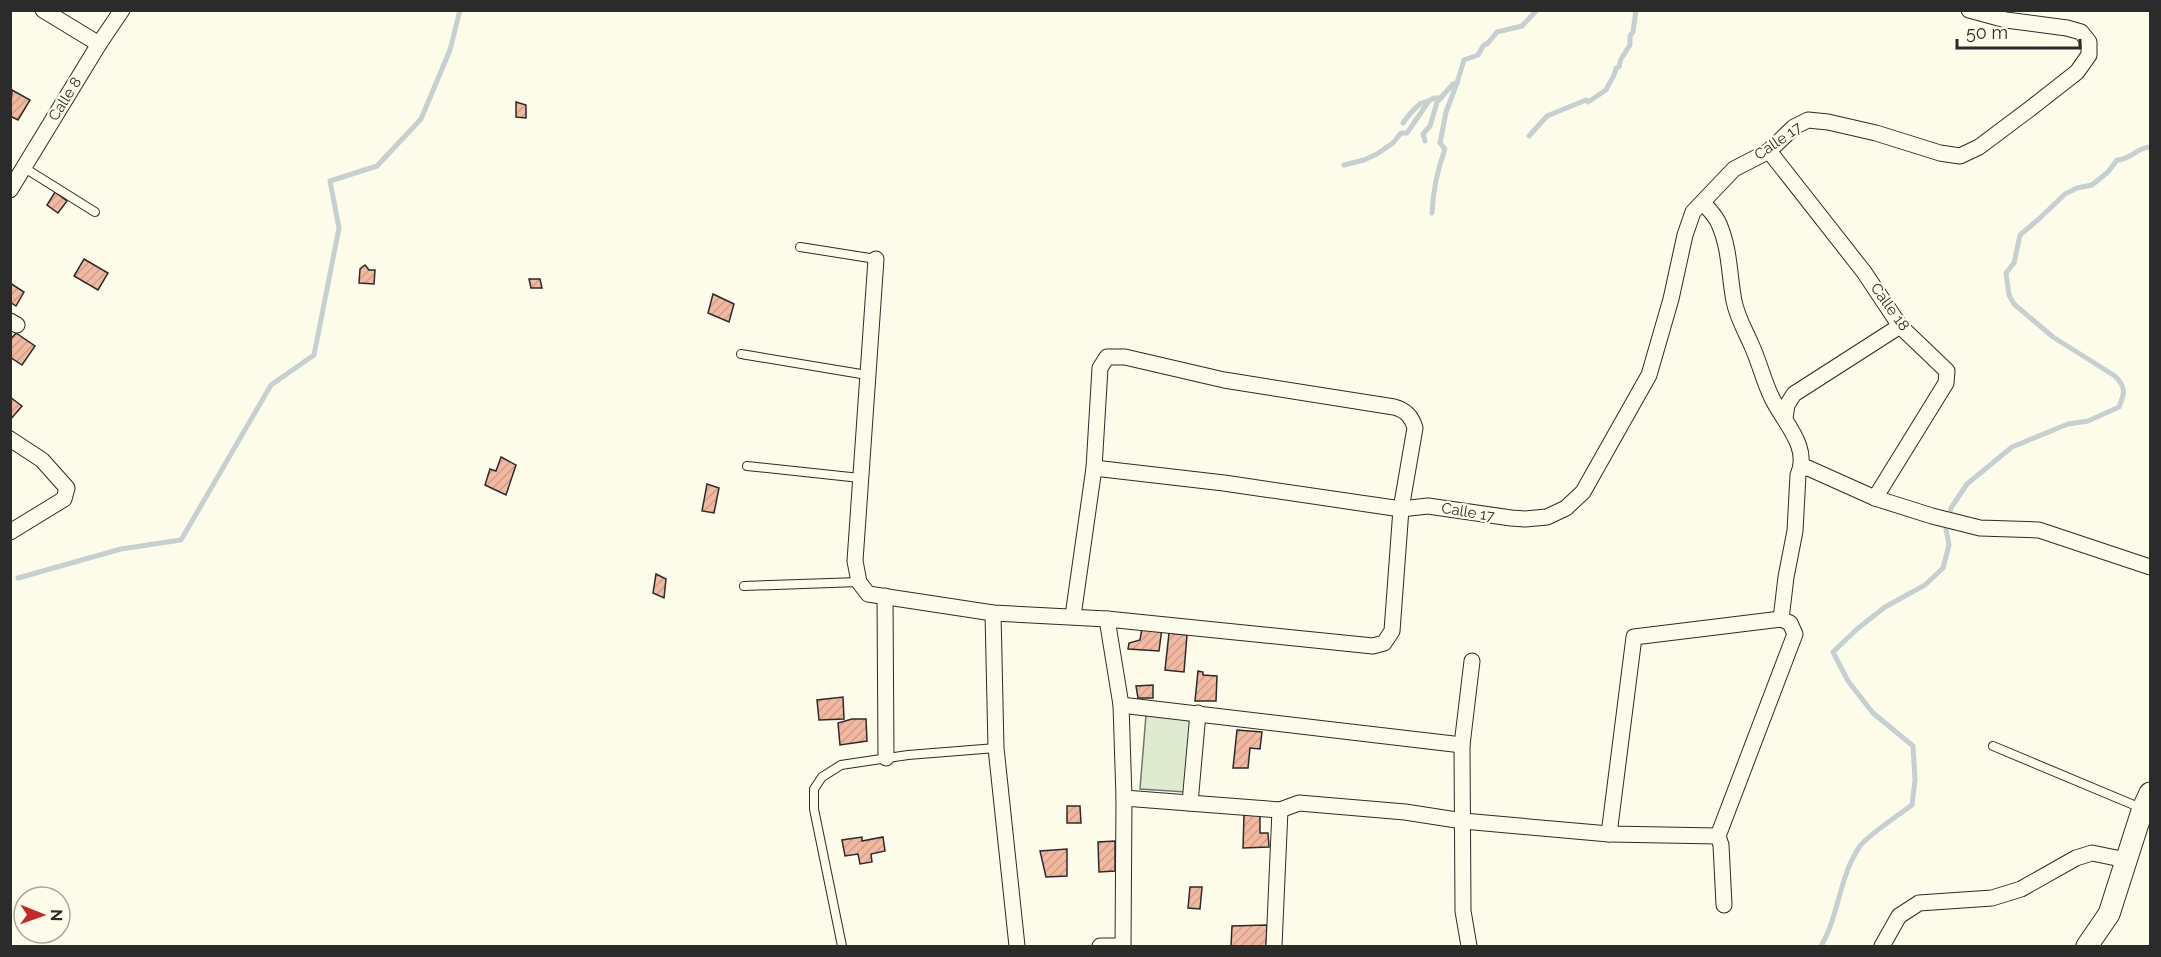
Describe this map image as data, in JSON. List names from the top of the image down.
{
  "streets": {
    "street": ["Calle 8", "Calle 17", "Calle 18"]
  },
  "crossings": [
    ["Calle 17", "Calle 18"]
  ],
  "scale_bar": "50 m",
  "north": "right"
}
